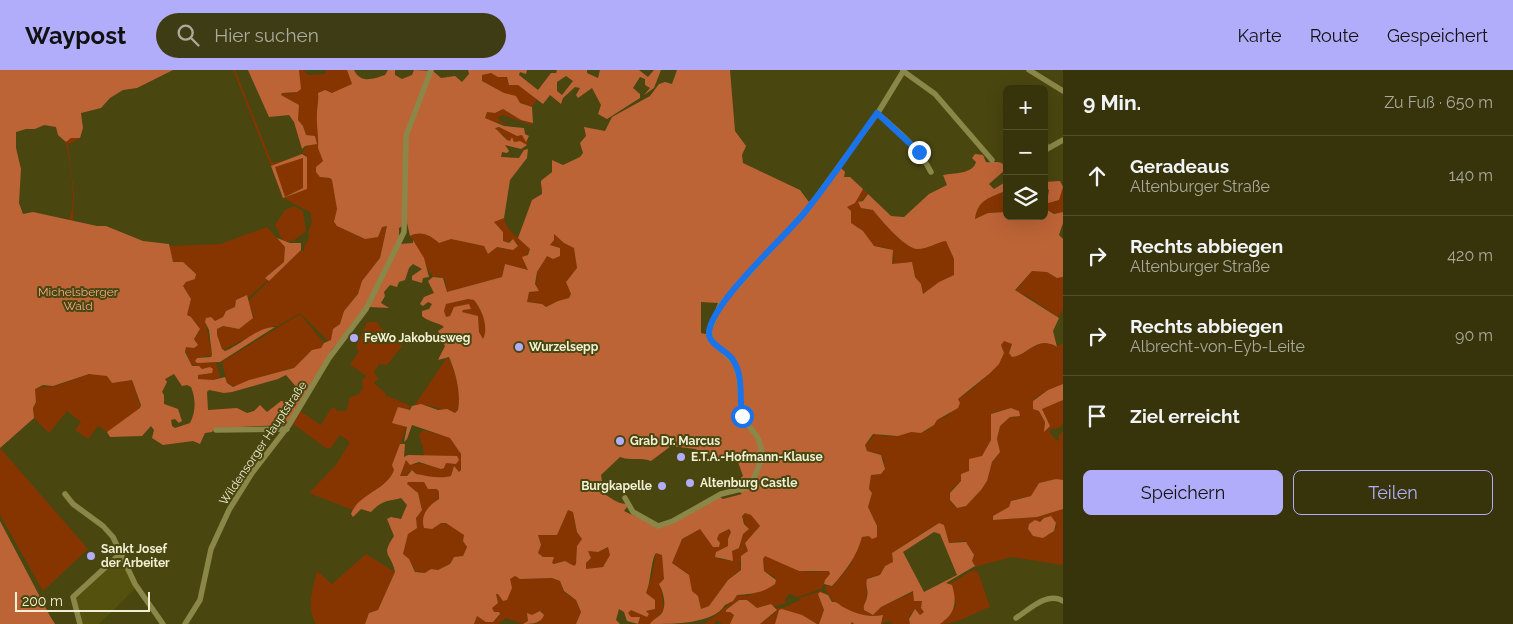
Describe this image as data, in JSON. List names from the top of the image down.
{
  "streets": {
    "street": ["Wildensorger Hauptstraße"]
  },
  "parks": ["Michelsberger Wald"],
  "places": [
    "FeWo Jakobusweg",
    "Wurzelsepp",
    "Grab Dr. Marcus",
    "E.T.A.-Hofmann-Klause",
    "Altenburg Castle",
    "Burgkapelle",
    "Sankt Josef der Arbeiter"
  ],
  "scale_bar": "200 m",
  "page": {
    "header": "Waypost",
    "search": "Hier suchen",
    "nav": ["Karte", "Route", "Gespeichert"],
    "heading": ["9 Min.", "Zu Fuß · 650 m"],
    "map_buttons": ["+", "−"],
    "list": [
      ["Geradeaus", "Altenburger Straße", "140 m"],
      ["Rechts abbiegen", "Altenburger Straße", "420 m"],
      ["Rechts abbiegen", "Albrecht-von-Eyb-Leite", "90 m"],
      "Ziel erreicht"
    ],
    "buttons": ["Speichern", "Teilen"],
    "scale": "200 m"
  }
}
